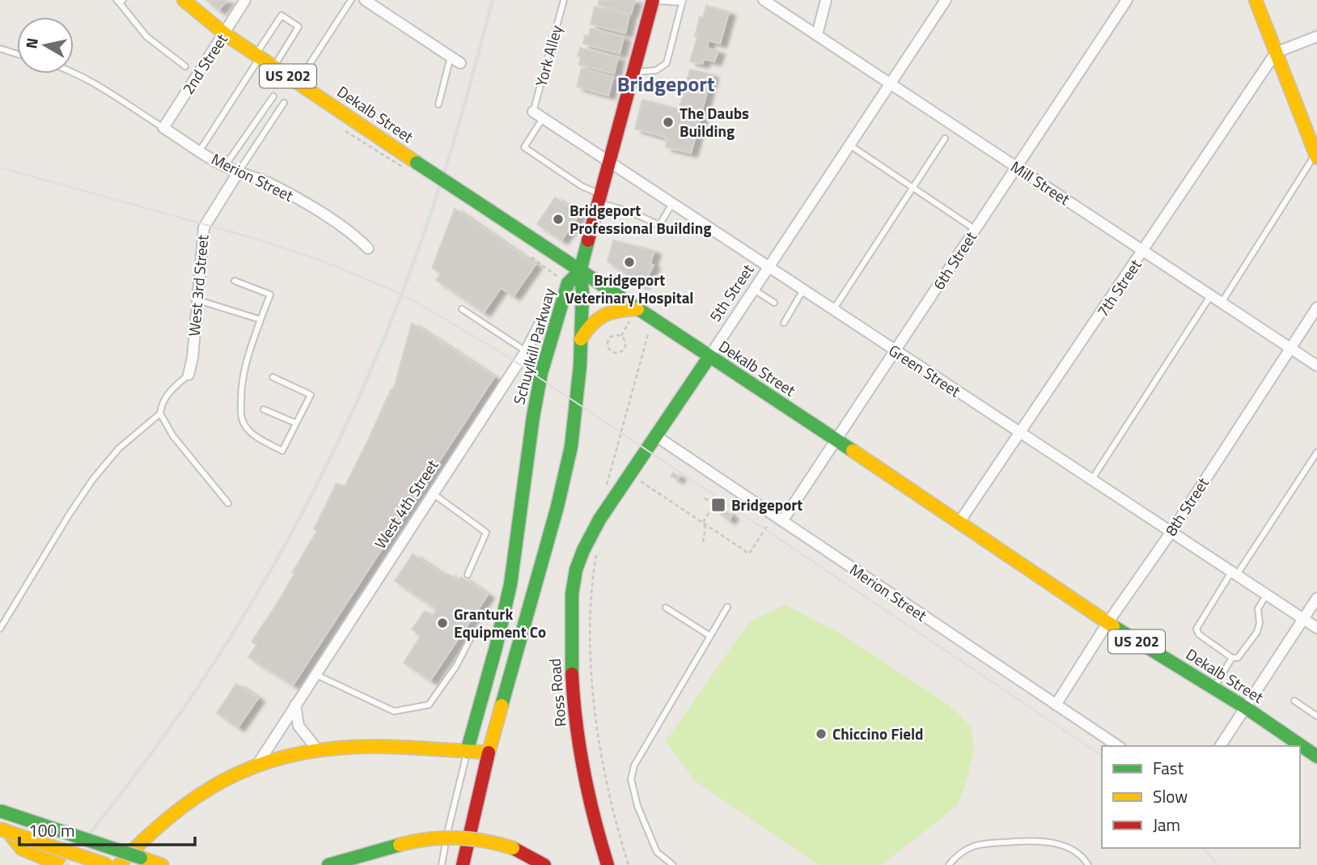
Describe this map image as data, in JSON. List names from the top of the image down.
{
  "streets": {
    "main road": [
      "US 202",
      "Dekalb Street",
      "5th Street",
      "Schuylkill Parkway",
      "Ross Road"
    ],
    "street": [
      "2nd Street",
      "Merion Street",
      "Mill Street",
      "6th Street",
      "West 3rd Street",
      "7th Street",
      "Green Street",
      "West 4th Street",
      "8th Street"
    ],
    "lane": ["York Alley"]
  },
  "crossings": [
    ["York Alley", "Green Street"],
    ["2nd Street", "Dekalb Street"],
    ["2nd Street", "Merion Street"],
    ["Dekalb Street", "6th Street"],
    ["Dekalb Street", "7th Street"],
    ["Dekalb Street", "5th Street"],
    ["Dekalb Street", "Schuylkill Parkway"],
    ["Dekalb Street", "8th Street"],
    ["Merion Street", "6th Street"],
    ["Merion Street", "West 3rd Street"],
    ["Merion Street", "5th Street"],
    ["Merion Street", "8th Street"],
    ["Mill Street", "6th Street"],
    ["Mill Street", "7th Street"],
    ["Mill Street", "5th Street"],
    ["Mill Street", "8th Street"],
    ["6th Street", "Green Street"],
    ["7th Street", "Green Street"],
    ["5th Street", "Green Street"],
    ["5th Street", "Ross Road"],
    ["Green Street", "8th Street"]
  ],
  "districts": ["Bridgeport"],
  "places": {
    "other": [
      "The Daubs Building",
      "Bridgeport Professional Building",
      "Bridgeport Veterinary Hospital",
      "Granturk Equipment Co",
      "Chiccino Field"
    ],
    "transit": ["Bridgeport"]
  },
  "legend": ["Fast", "Slow", "Jam"],
  "scale_bar": "100 m",
  "north": "left"
}
